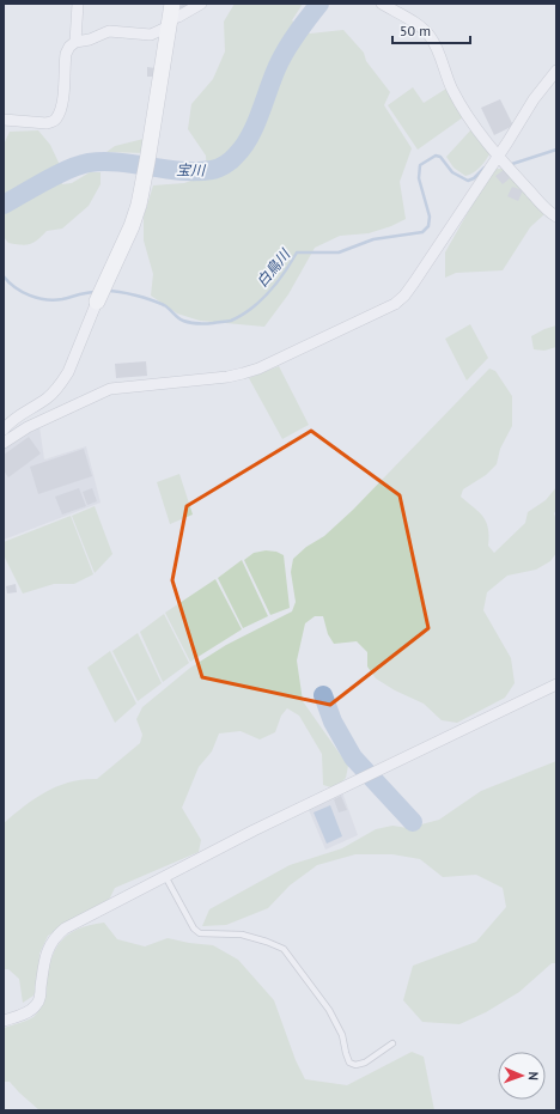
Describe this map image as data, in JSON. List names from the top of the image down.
{
  "water": ["宝川", "白鳥川"],
  "scale_bar": "50 m",
  "north": "right"
}
